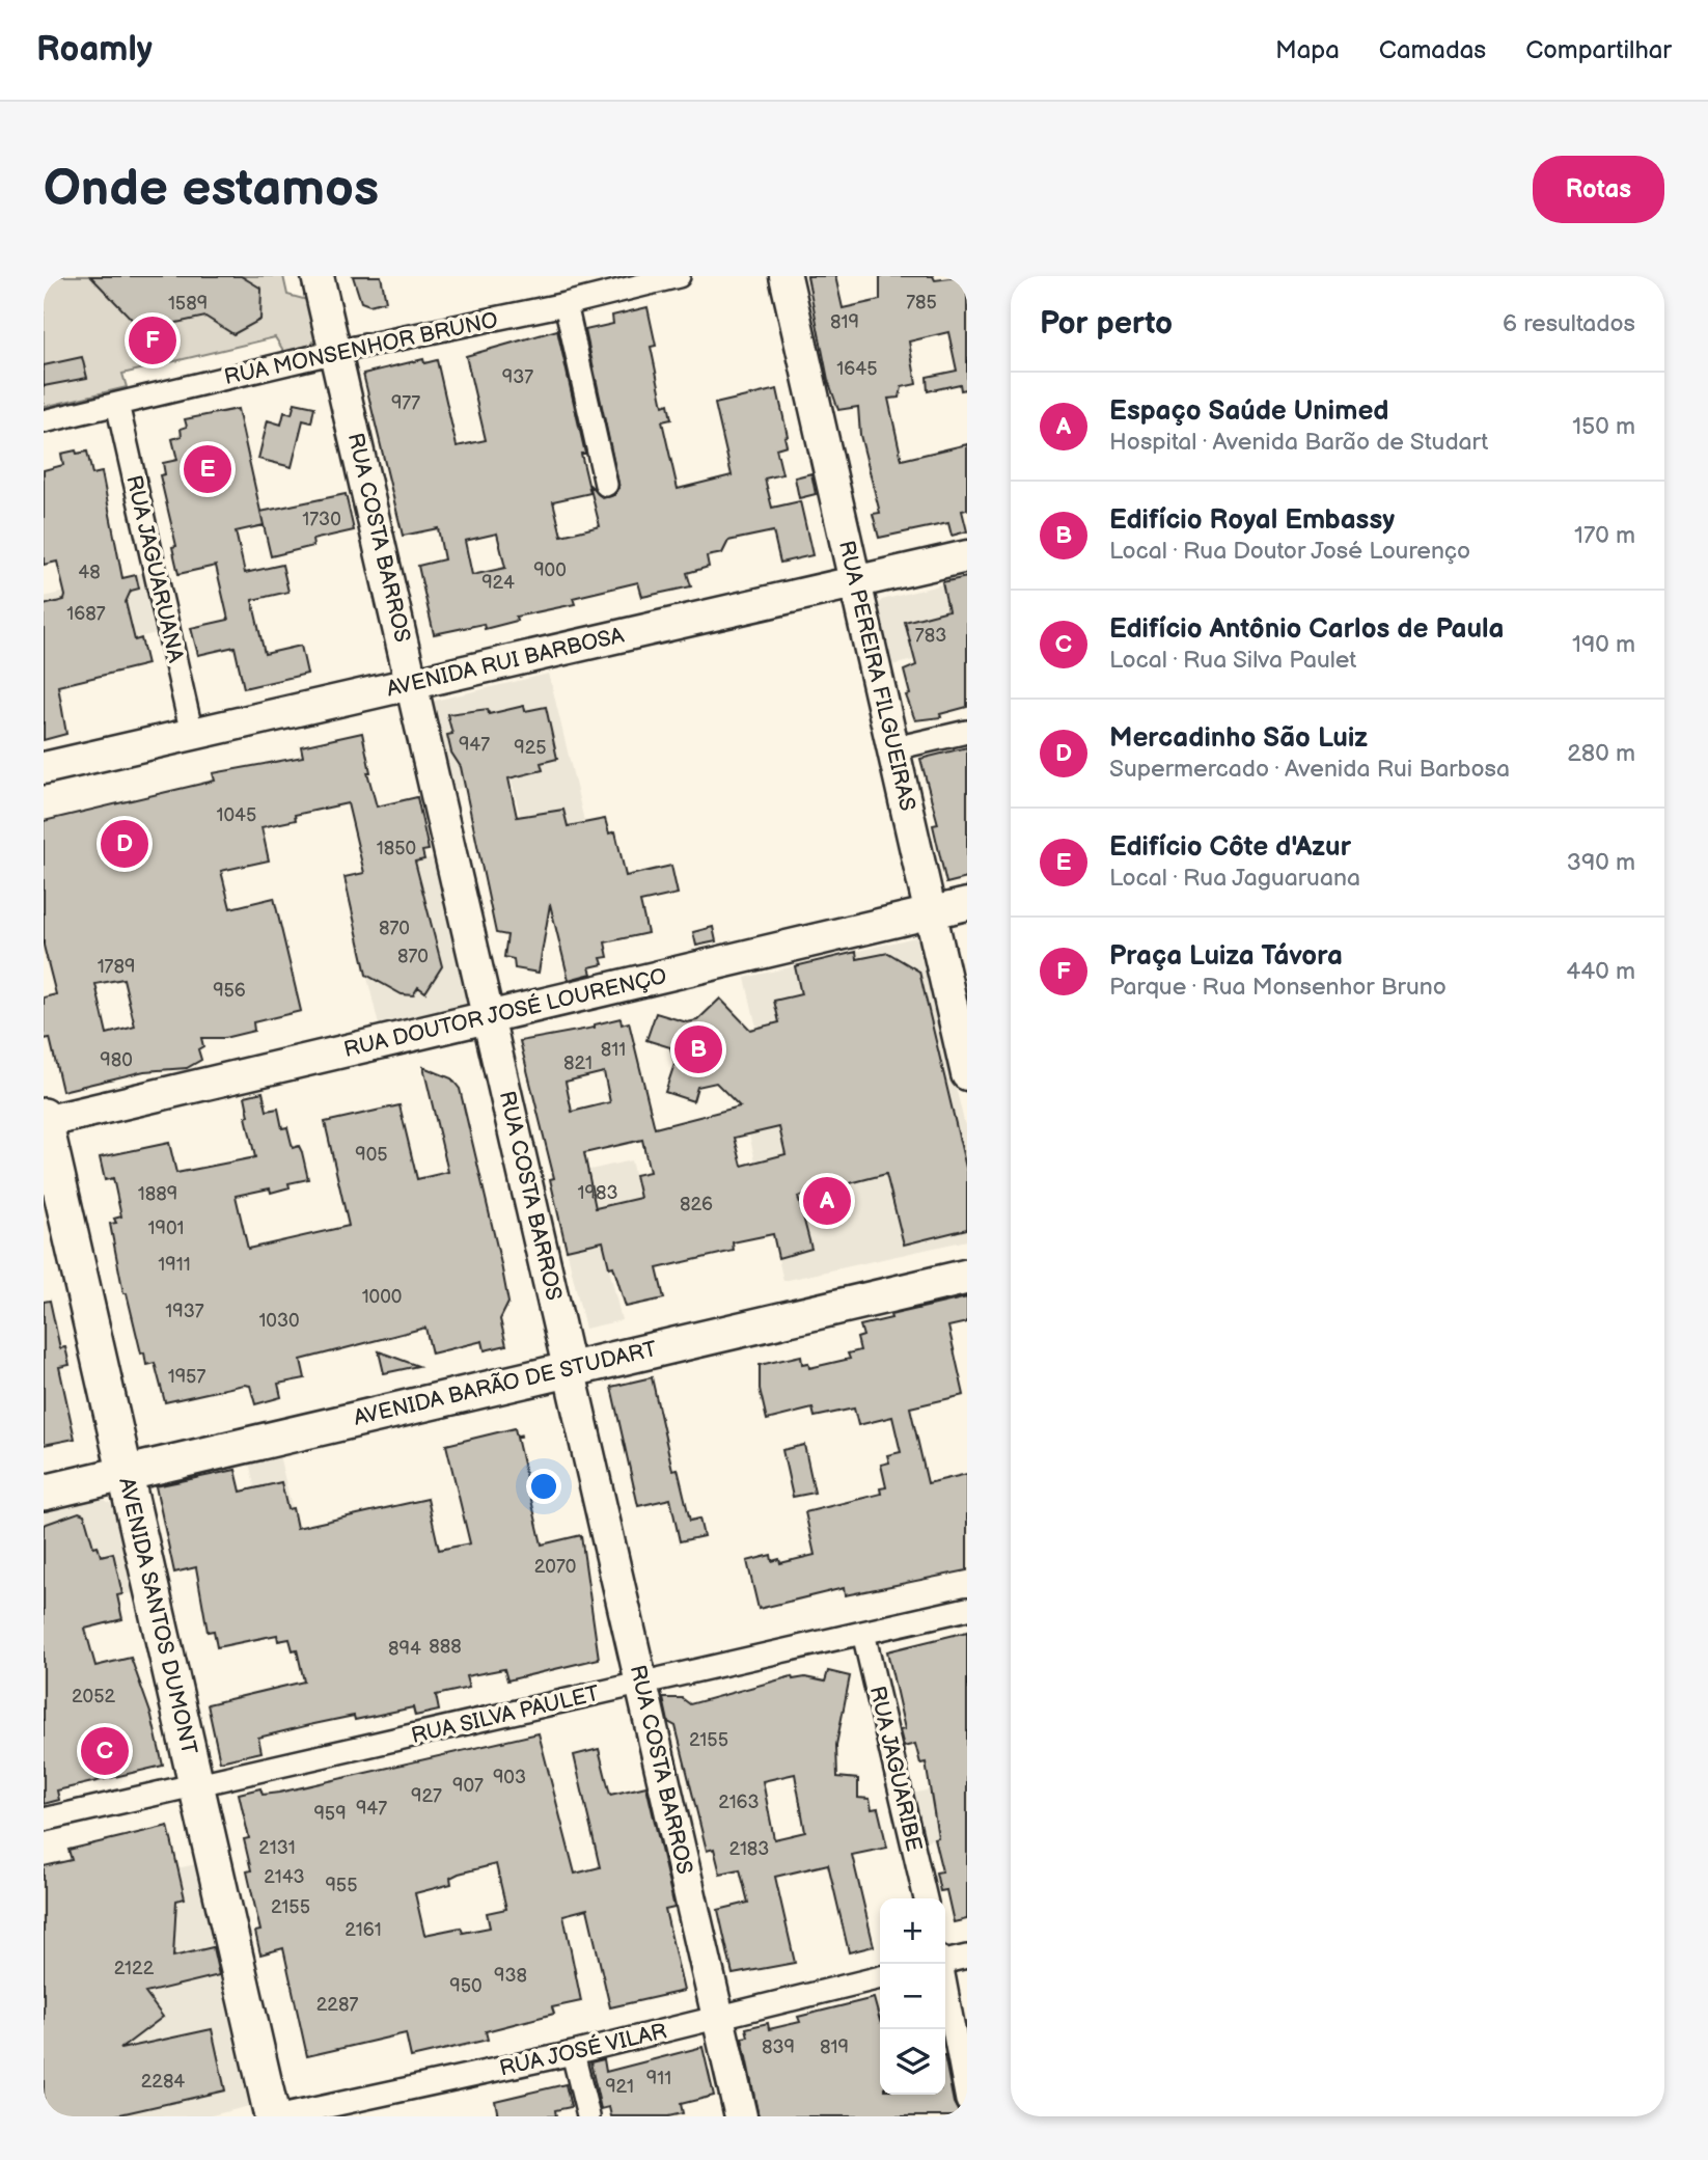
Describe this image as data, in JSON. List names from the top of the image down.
{
  "streets": {
    "main road": ["AVENIDA BARÃO DE STUDART", "AVENIDA SANTOS DUMONT"],
    "street": [
      "RUA MONSENHOR BRUNO",
      "RUA COSTA BARROS",
      "RUA JAGUARUANA",
      "AVENIDA RUI BARBOSA",
      "RUA PEREIRA FILGUEIRAS",
      "RUA DOUTOR JOSÉ LOURENÇO",
      "RUA SILVA PAULET",
      "RUA JAGUARIBE",
      "RUA JOSÉ VILAR"
    ]
  },
  "crossings": [
    ["RUA MONSENHOR BRUNO", "RUA COSTA BARROS"],
    ["RUA MONSENHOR BRUNO", "RUA JAGUARUANA"],
    ["RUA COSTA BARROS", "AVENIDA RUI BARBOSA"],
    ["RUA COSTA BARROS", "RUA DOUTOR JOSÉ LOURENÇO"],
    ["RUA COSTA BARROS", "AVENIDA BARÃO DE STUDART"],
    ["RUA COSTA BARROS", "RUA SILVA PAULET"],
    ["RUA COSTA BARROS", "RUA JOSÉ VILAR"],
    ["RUA JAGUARUANA", "AVENIDA RUI BARBOSA"],
    ["AVENIDA RUI BARBOSA", "RUA PEREIRA FILGUEIRAS"],
    ["RUA PEREIRA FILGUEIRAS", "RUA DOUTOR JOSÉ LOURENÇO"],
    ["RUA DOUTOR JOSÉ LOURENÇO", "AVENIDA SANTOS DUMONT"],
    ["AVENIDA BARÃO DE STUDART", "AVENIDA SANTOS DUMONT"],
    ["AVENIDA SANTOS DUMONT", "RUA SILVA PAULET"],
    ["RUA SILVA PAULET", "RUA JAGUARIBE"]
  ],
  "house_numbers": [
    "785",
    "1589",
    "819",
    "1645",
    "937",
    "977",
    "1730",
    "900",
    "48",
    "924",
    "1687",
    "783",
    "947",
    "925",
    "1045",
    "1850",
    "870",
    "870",
    "1789",
    "956",
    "811",
    "980",
    "821",
    "905",
    "1983",
    "1889",
    "826",
    "1901",
    "1911",
    "1000",
    "1937",
    "1030",
    "1957",
    "2070",
    "888",
    "894",
    "2052",
    "2155",
    "903",
    "907",
    "927",
    "2163",
    "947",
    "959",
    "2131",
    "2183",
    "2143",
    "955",
    "2155",
    "2161",
    "2122",
    "938",
    "950",
    "2287",
    "839",
    "819",
    "911",
    "2284",
    "921"
  ],
  "page": {
    "header": "Roamly",
    "nav": ["Mapa", "Camadas", "Compartilhar"],
    "buttons": "Rotas",
    "title": "Onde estamos",
    "heading": ["Por perto", "6 resultados"],
    "pins": [
      "F",
      "E",
      "D",
      "B",
      "A",
      "C"
    ],
    "list": [
      {
        "mark": "A",
        "name": "Espaço Saúde Unimed",
        "note": "Hospital · Avenida Barão de Studart",
        "value": "150 m"
      },
      {
        "mark": "B",
        "name": "Edifício Royal Embassy",
        "note": "Local · Rua Doutor José Lourenço",
        "value": "170 m"
      },
      {
        "mark": "C",
        "name": "Edifício Antônio Carlos de Paula",
        "note": "Local · Rua Silva Paulet",
        "value": "190 m"
      },
      {
        "mark": "D",
        "name": "Mercadinho São Luiz",
        "note": "Supermercado · Avenida Rui Barbosa",
        "value": "280 m"
      },
      {
        "mark": "E",
        "name": "Edifício Côte d'Azur",
        "note": "Local · Rua Jaguaruana",
        "value": "390 m"
      },
      {
        "mark": "F",
        "name": "Praça Luiza Távora",
        "note": "Parque · Rua Monsenhor Bruno",
        "value": "440 m"
      }
    ],
    "map_buttons": ["+", "−"]
  }
}
